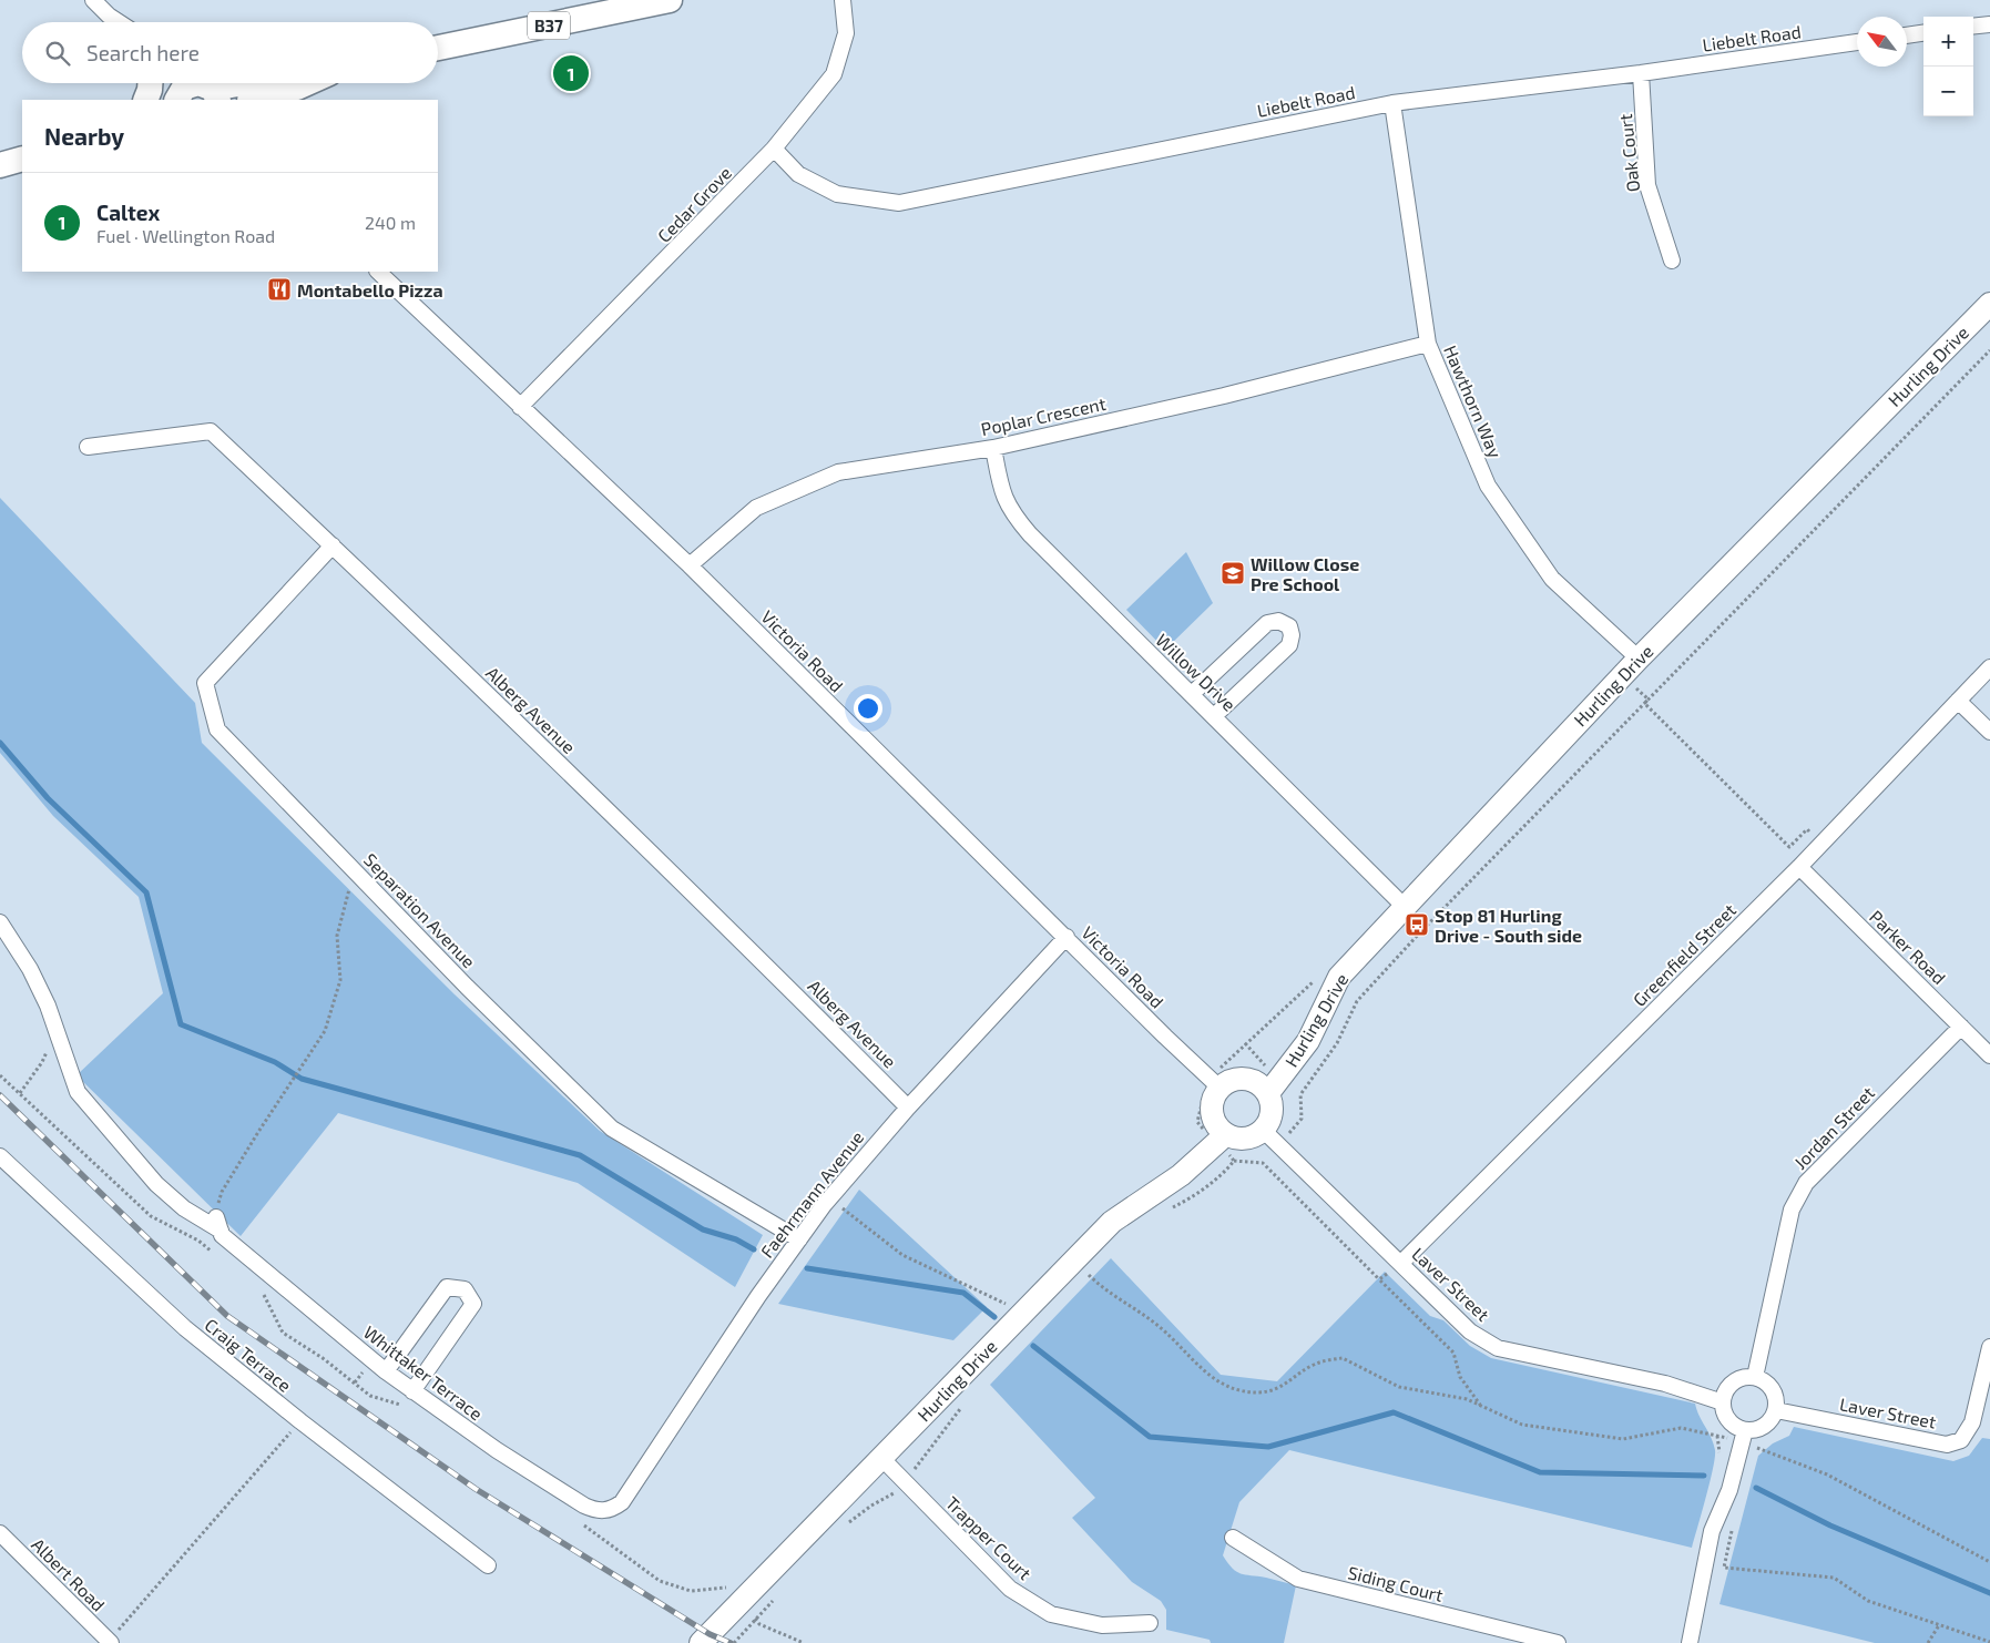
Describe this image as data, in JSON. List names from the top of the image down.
{
  "streets": {
    "main road": ["B37"],
    "street": [
      "Liebelt Road",
      "Oak Court",
      "Cedar Grove",
      "Hurling Drive",
      "Hawthorn Way",
      "Poplar Crescent",
      "Victoria Road",
      "Willow Drive",
      "Alberg Avenue",
      "Separation Avenue",
      "Parker Road",
      "Greenfield Street",
      "Jordan Street",
      "Faehrmann Avenue",
      "Laver Street",
      "Craig Terrace",
      "Whittaker Terrace",
      "Trapper Court",
      "Albert Road",
      "Siding Court"
    ]
  },
  "crossings": [
    ["Liebelt Road", "Oak Court"],
    ["Liebelt Road", "Cedar Grove"],
    ["Liebelt Road", "Hawthorn Way"],
    ["Cedar Grove", "Victoria Road"],
    ["Hurling Drive", "Hawthorn Way"],
    ["Hurling Drive", "Victoria Road"],
    ["Hurling Drive", "Willow Drive"],
    ["Hurling Drive", "Laver Street"],
    ["Hurling Drive", "Trapper Court"],
    ["Hawthorn Way", "Poplar Crescent"],
    ["Poplar Crescent", "Victoria Road"],
    ["Poplar Crescent", "Willow Drive"],
    ["Victoria Road", "Faehrmann Avenue"],
    ["Victoria Road", "Laver Street"],
    ["Alberg Avenue", "Separation Avenue"],
    ["Alberg Avenue", "Faehrmann Avenue"],
    ["Separation Avenue", "Faehrmann Avenue"],
    ["Parker Road", "Greenfield Street"],
    ["Parker Road", "Jordan Street"],
    ["Greenfield Street", "Laver Street"],
    ["Jordan Street", "Laver Street"],
    ["Faehrmann Avenue", "Whittaker Terrace"]
  ],
  "places": {
    "restaurant": ["Montabello Pizza"],
    "school or university": ["Willow Close Pre School"],
    "bus stop": ["Stop 81 Hurling Drive - South side"]
  },
  "north": "top left",
  "page": {
    "map_buttons": ["+", "−"],
    "search": "Search here",
    "pins": "1",
    "heading": "Nearby",
    "list": [
      {
        "mark": "1",
        "name": "Caltex",
        "note": "Fuel · Wellington Road",
        "value": "240 m"
      }
    ]
  }
}
